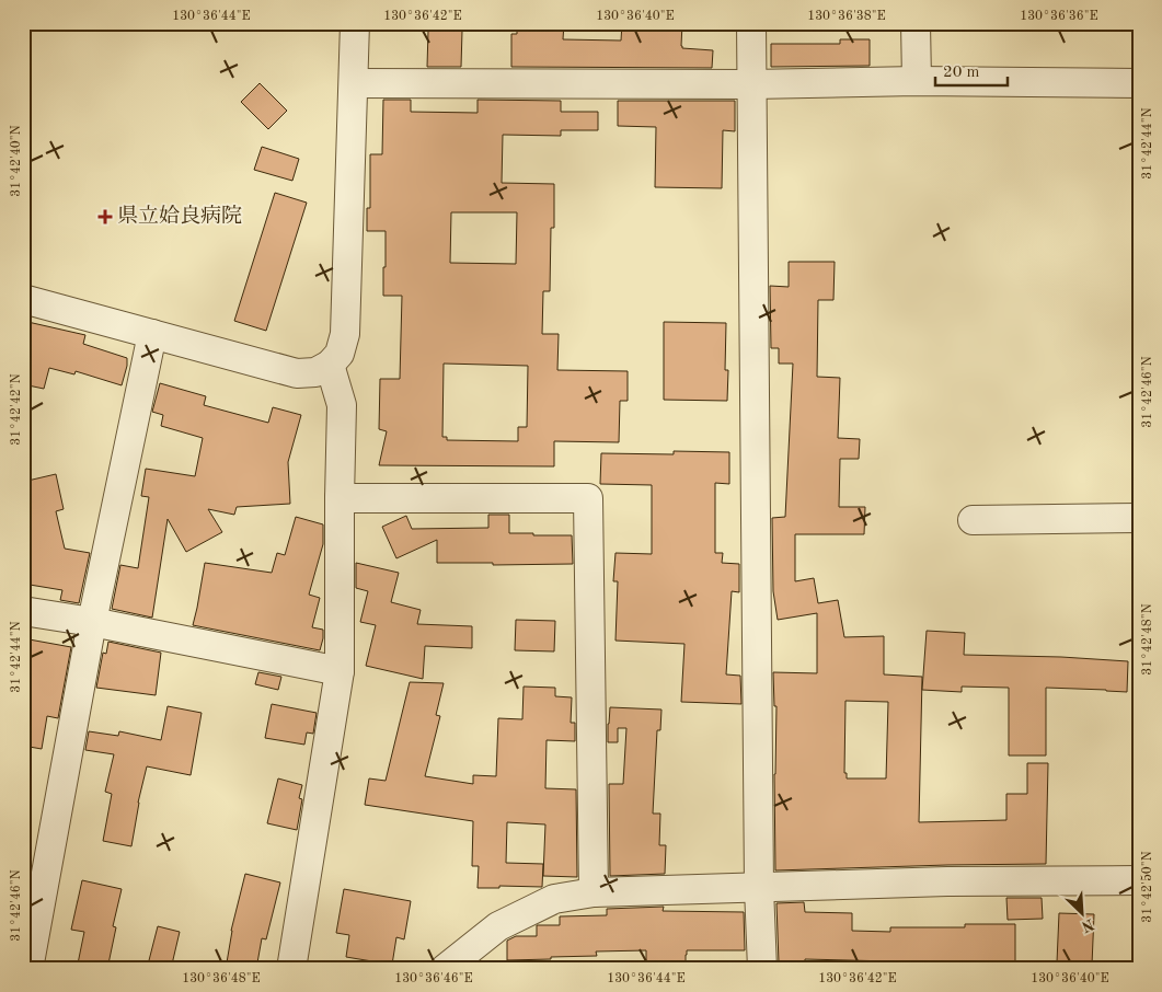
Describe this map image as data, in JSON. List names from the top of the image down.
{
  "places": {
    "health": ["県立姶良病院"]
  },
  "scale_bar": "20 m",
  "north": "bottom right",
  "coordinates": [
    "130°36'44\"E",
    "130°36'42\"E",
    "130°36'40\"E",
    "130°36'38\"E",
    "130°36'36\"E",
    "31°42'44\"N",
    "31°42'40\"N",
    "31°42'46\"N",
    "31°42'42\"N",
    "31°42'48\"N",
    "31°42'50\"N",
    "130°36'48\"E",
    "130°36'46\"E"
  ]
}
